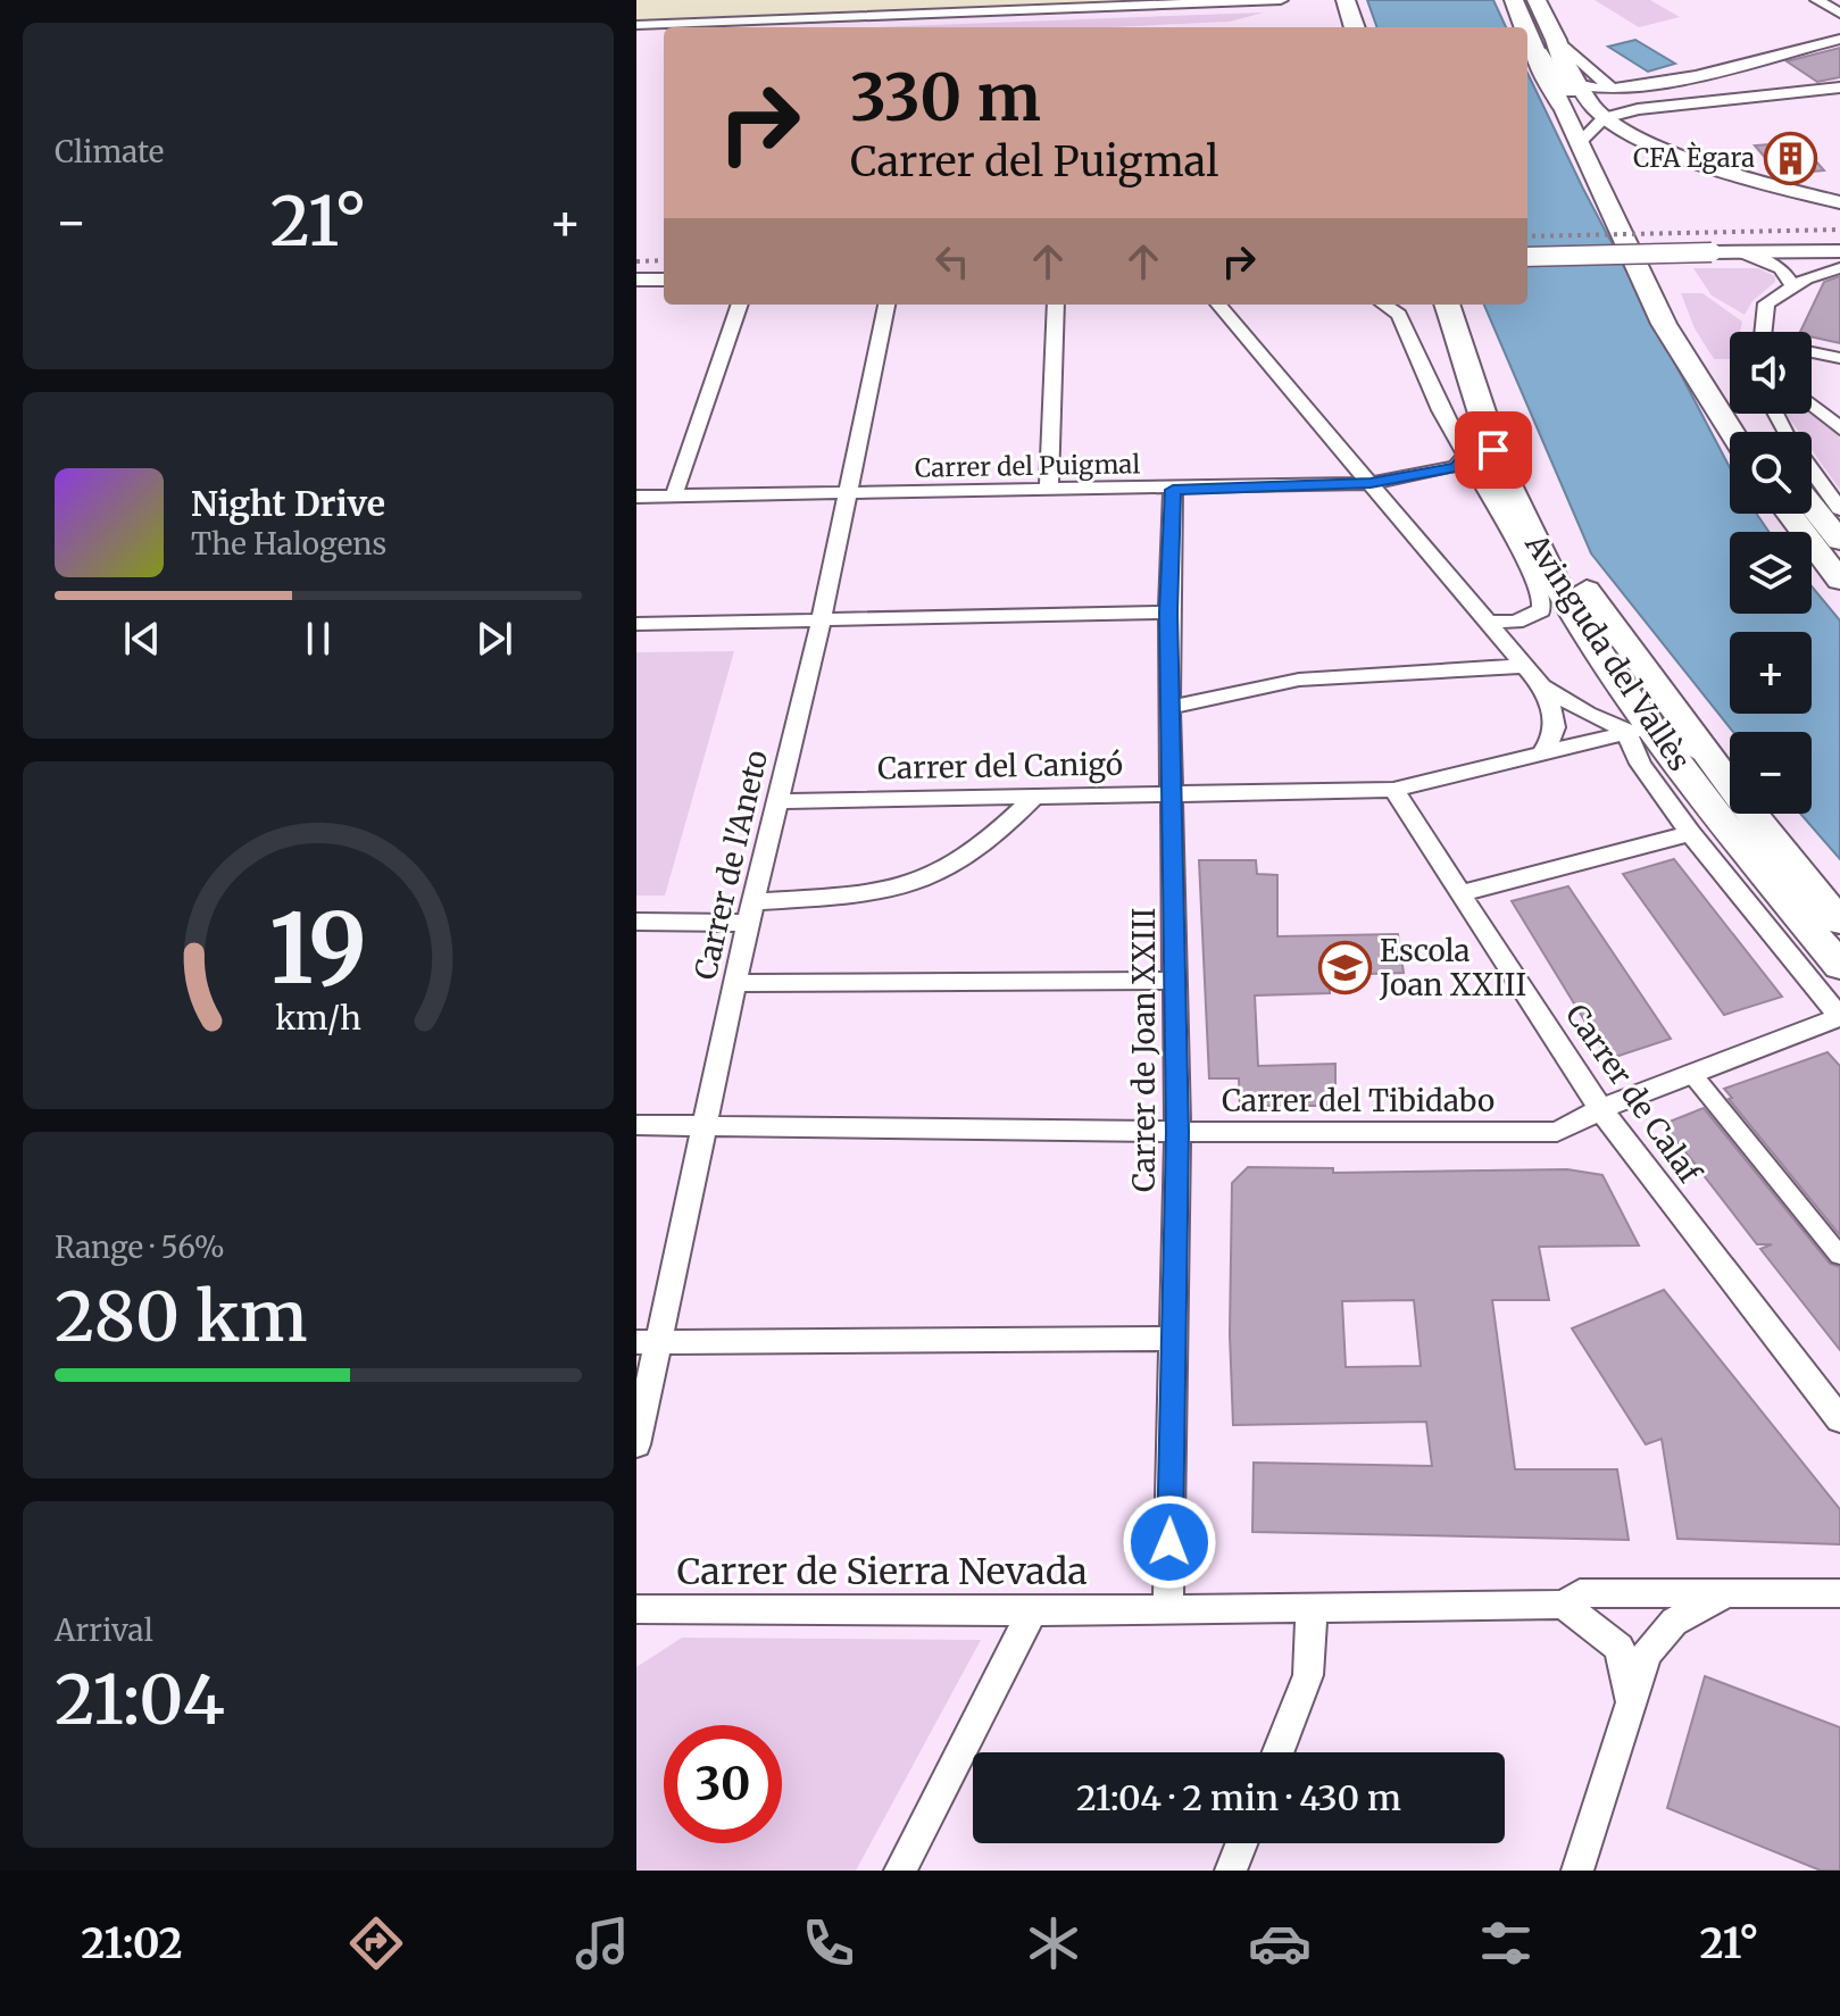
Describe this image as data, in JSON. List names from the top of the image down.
{
  "streets": {
    "main road": ["Avinguda del Vallès"],
    "street": [
      "Carrer del Puigmal",
      "Carrer del Canigó",
      "Carrer de l'Aneto",
      "Carrer de Joan XXIII",
      "Carrer de Calaf",
      "Carrer del Tibidabo",
      "Carrer de Sierra Nevada"
    ]
  },
  "crossings": [
    ["Carrer del Puigmal", "Avinguda del Vallès"],
    ["Carrer del Puigmal", "Carrer de l'Aneto"],
    ["Carrer del Puigmal", "Carrer de Joan XXIII"],
    ["Avinguda del Vallès", "Carrer del Canigó"],
    ["Avinguda del Vallès", "Carrer del Tibidabo"],
    ["Carrer del Canigó", "Carrer de l'Aneto"],
    ["Carrer del Canigó", "Carrer de Joan XXIII"],
    ["Carrer del Canigó", "Carrer de Calaf"],
    ["Carrer de l'Aneto", "Carrer del Tibidabo"],
    ["Carrer de Joan XXIII", "Carrer del Tibidabo"],
    ["Carrer de Joan XXIII", "Carrer de Sierra Nevada"],
    ["Carrer de Calaf", "Carrer del Tibidabo"]
  ],
  "places": {
    "building": ["CFA Ègara"],
    "school or university": ["Escola Joan XXIII"]
  },
  "page": {
    "tile": [
      "Climate",
      ["Range · 56%", "280 km"],
      ["Arrival", "21:04"]
    ],
    "turn": ["330 m", "Carrer del Puigmal"],
    "heat": ["−", "21°", "+"],
    "map_buttons": ["+", "−"],
    "song": ["Night Drive", "The Halogens"],
    "limit": "30",
    "trip": "21:04 · 2 min · 430 m",
    "tabs": ["21:02", "21°"],
    "gauge": ["19", "km/h"]
  }
}
